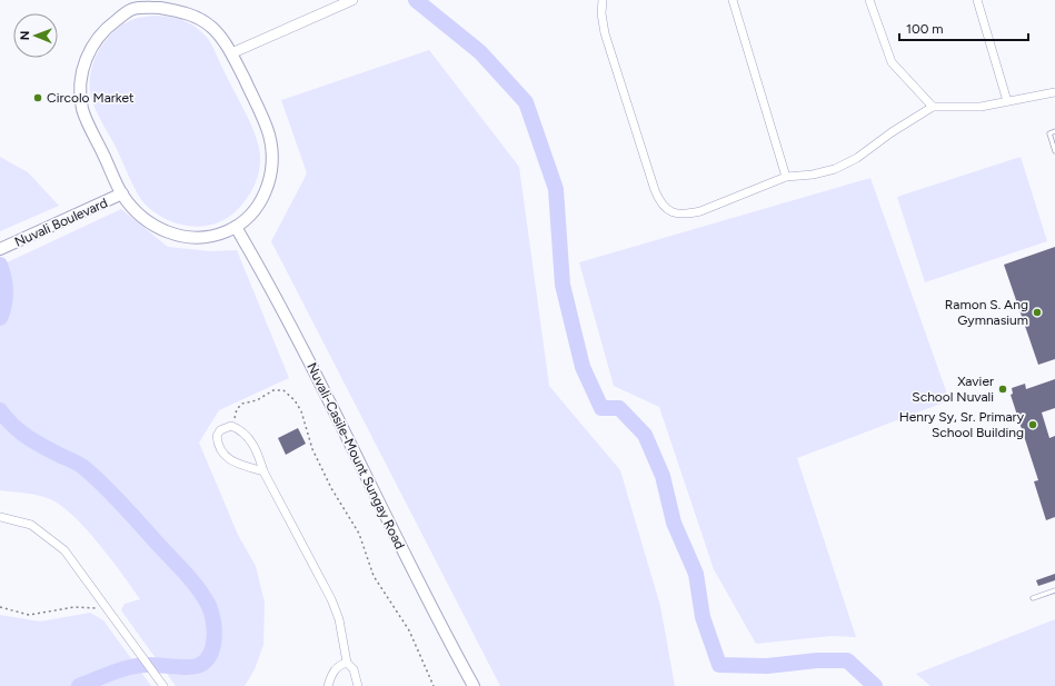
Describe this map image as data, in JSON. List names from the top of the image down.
{
  "streets": {
    "main road": ["Nuvali Boulevard", "Nuvali-Casile-Mount Sungay Road"]
  },
  "places": [
    "Circolo Market",
    "Ramon S. Ang Gymnasium",
    "Xavier School Nuvali",
    "Henry Sy, Sr. Primary School Building"
  ],
  "scale_bar": "100 m",
  "north": "left"
}
